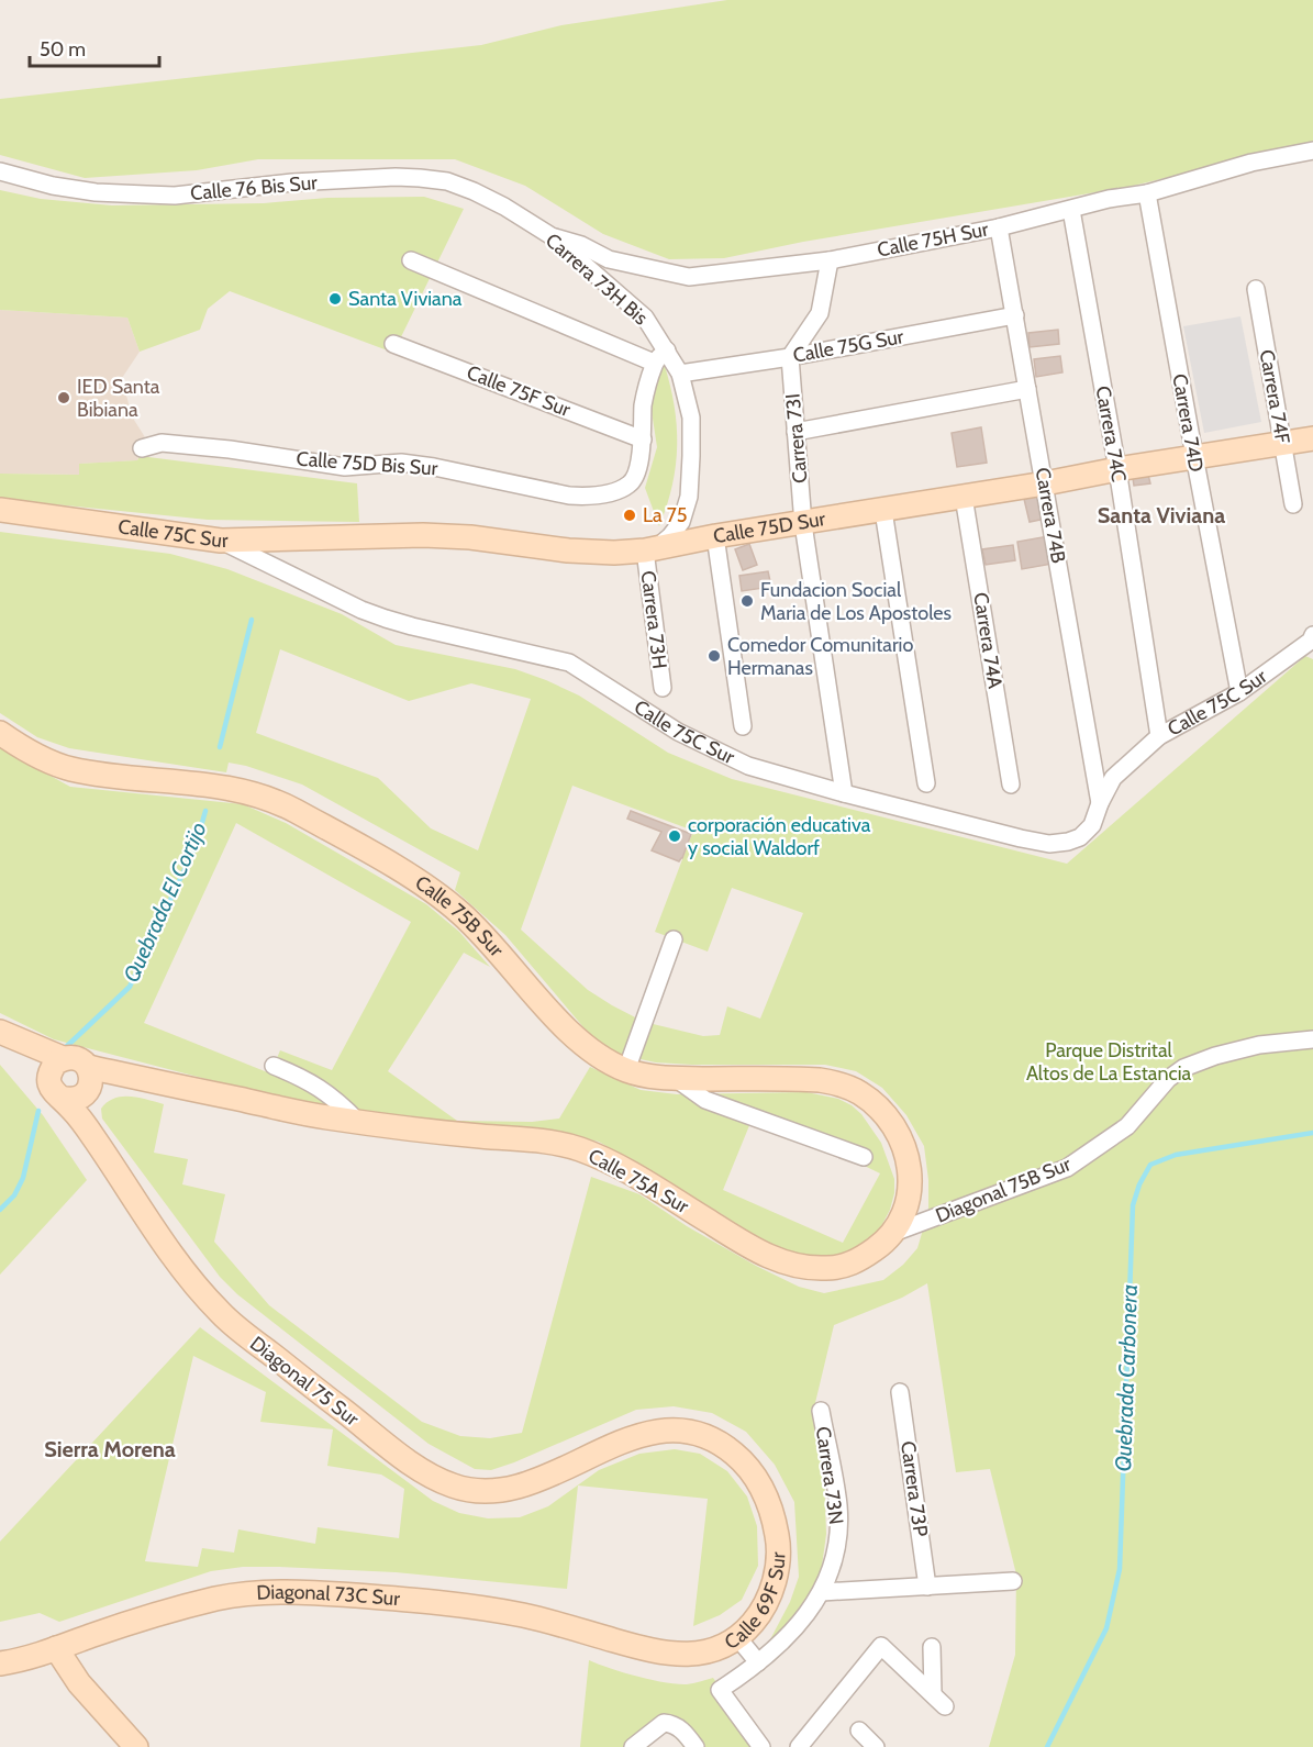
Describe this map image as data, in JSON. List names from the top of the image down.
{
  "streets": {
    "street": [
      "Calle 76 Bis Sur",
      "Calle 75H Sur",
      "Carrera 73H Bis",
      "Calle 75G Sur",
      "Calle 75F Sur",
      "Carrera 74F",
      "Carrera 74D",
      "Carrera 74C",
      "Carrera 73I",
      "Calle 75D Bis Sur",
      "Carrera 74B",
      "Calle 75D Sur",
      "Calle 75C Sur",
      "Carrera 73H",
      "Carrera 74A",
      "Calle 75B Sur",
      "Calle 75A Sur",
      "Diagonal 75B Sur",
      "Diagonal 75 Sur",
      "Carrera 73N",
      "Carrera 73P",
      "Calle 69F Sur",
      "Diagonal 73C Sur"
    ]
  },
  "crossings": [
    ["Calle 76 Bis Sur", "Carrera 73H Bis"],
    ["Calle 75H Sur", "Carrera 73H Bis"],
    ["Calle 75H Sur", "Carrera 74D"],
    ["Calle 75H Sur", "Carrera 74C"],
    ["Calle 75H Sur", "Carrera 74B"],
    ["Carrera 73H Bis", "Calle 75G Sur"],
    ["Carrera 73H Bis", "Calle 75D Sur"],
    ["Carrera 73H Bis", "Carrera 73H"],
    ["Calle 75G Sur", "Carrera 73I"],
    ["Calle 75G Sur", "Carrera 74B"],
    ["Calle 75F Sur", "Calle 75D Bis Sur"],
    ["Carrera 74F", "Calle 75D Sur"],
    ["Carrera 74D", "Calle 75D Sur"],
    ["Carrera 74D", "Calle 75C Sur"],
    ["Carrera 74C", "Calle 75D Sur"],
    ["Carrera 74C", "Calle 75C Sur"],
    ["Carrera 73I", "Calle 75D Sur"],
    ["Carrera 73I", "Calle 75C Sur"],
    ["Carrera 74B", "Calle 75D Sur"],
    ["Carrera 74B", "Calle 75C Sur"],
    ["Calle 75D Sur", "Calle 75C Sur"],
    ["Calle 75D Sur", "Carrera 73H"],
    ["Calle 75D Sur", "Carrera 74A"],
    ["Calle 75B Sur", "Calle 75A Sur"],
    ["Calle 75B Sur", "Diagonal 75B Sur"],
    ["Calle 75A Sur", "Diagonal 75B Sur"],
    ["Calle 75A Sur", "Diagonal 75 Sur"],
    ["Diagonal 75 Sur", "Calle 69F Sur"],
    ["Calle 69F Sur", "Diagonal 73C Sur"]
  ],
  "districts": ["Santa Viviana", "Sierra Morena"],
  "water": ["Quebrada El Cortijo", "Quebrada Carbonera"],
  "parks": ["Parque Distrital Altos de La Estancia"],
  "places": [
    "Santa Viviana",
    "IED Santa Bibiana",
    "La 75",
    "Fundacion Social Maria de Los Apostoles",
    "Comedor Comunitario Hermanas",
    "corporación educativa y social Waldorf"
  ],
  "scale_bar": "50 m"
}
